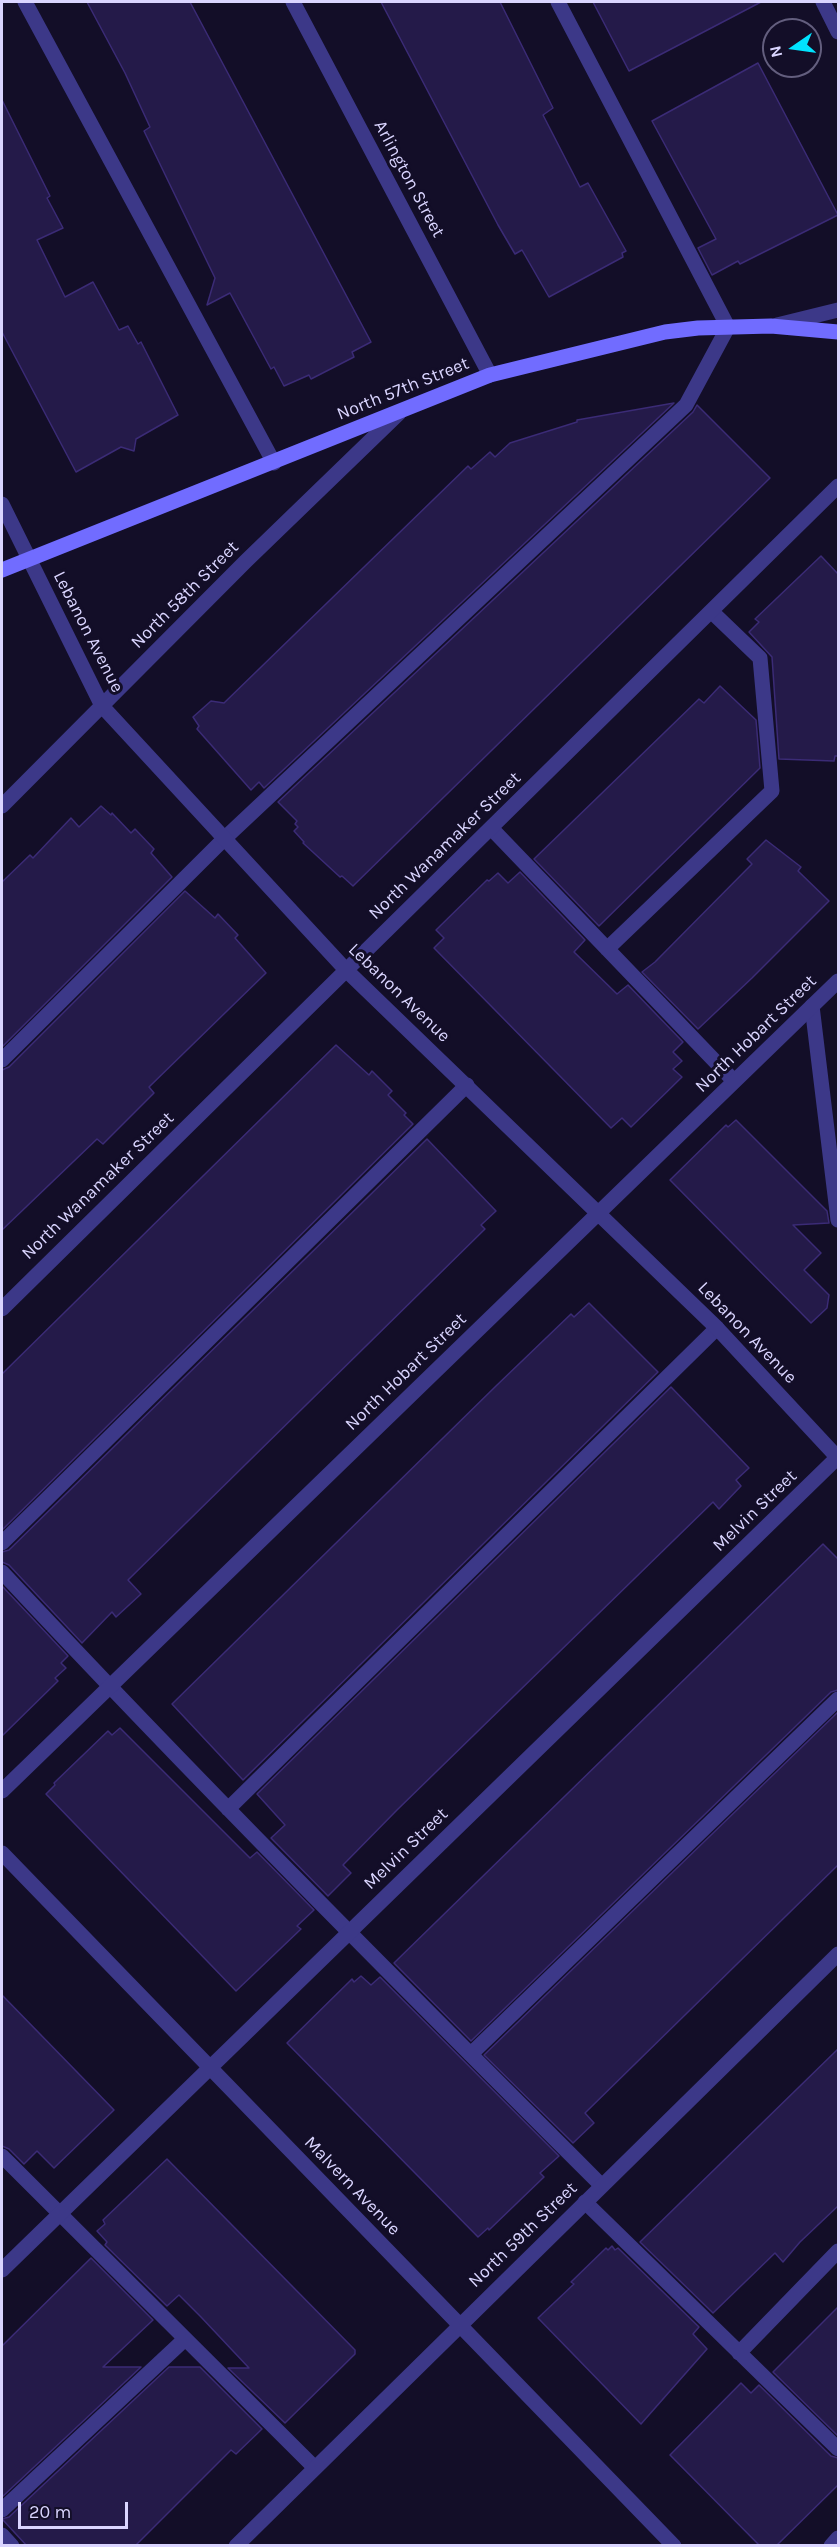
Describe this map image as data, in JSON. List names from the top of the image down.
{
  "streets": {
    "street": [
      "Arlington Street",
      "North 57th Street",
      "North 58th Street",
      "Lebanon Avenue",
      "North Wanamaker Street",
      "North Hobart Street",
      "Melvin Street",
      "Malvern Avenue",
      "North 59th Street"
    ]
  },
  "crossings": [
    ["Arlington Street", "North 57th Street"],
    ["North 57th Street", "North 58th Street"],
    ["North 57th Street", "Lebanon Avenue"],
    ["North 58th Street", "Lebanon Avenue"],
    ["Lebanon Avenue", "North Wanamaker Street"],
    ["Lebanon Avenue", "North Hobart Street"],
    ["Lebanon Avenue", "Melvin Street"],
    ["Melvin Street", "Malvern Avenue"],
    ["Malvern Avenue", "North 59th Street"]
  ],
  "scale_bar": "20 m",
  "north": "left"
}
